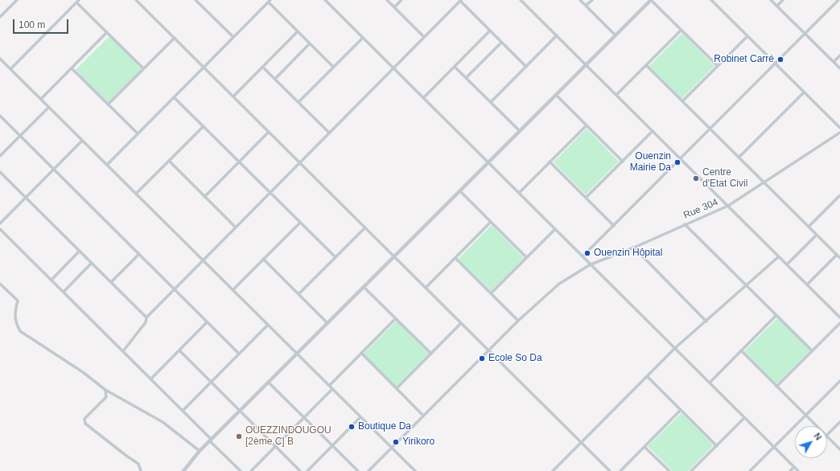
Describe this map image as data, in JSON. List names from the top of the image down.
{
  "streets": {
    "street": ["Rue 304"]
  },
  "places": [
    "Robinet Carré",
    "Ouenzin Mairie Da",
    "Centre d'Etat Civil",
    "Ouenzin Hôpital",
    "Ecole So Da",
    "Boutique Da",
    "OUEZZINDOUGOU [2ème C] B",
    "Yirikoro"
  ],
  "scale_bar": "100 m",
  "north": "top right"
}
